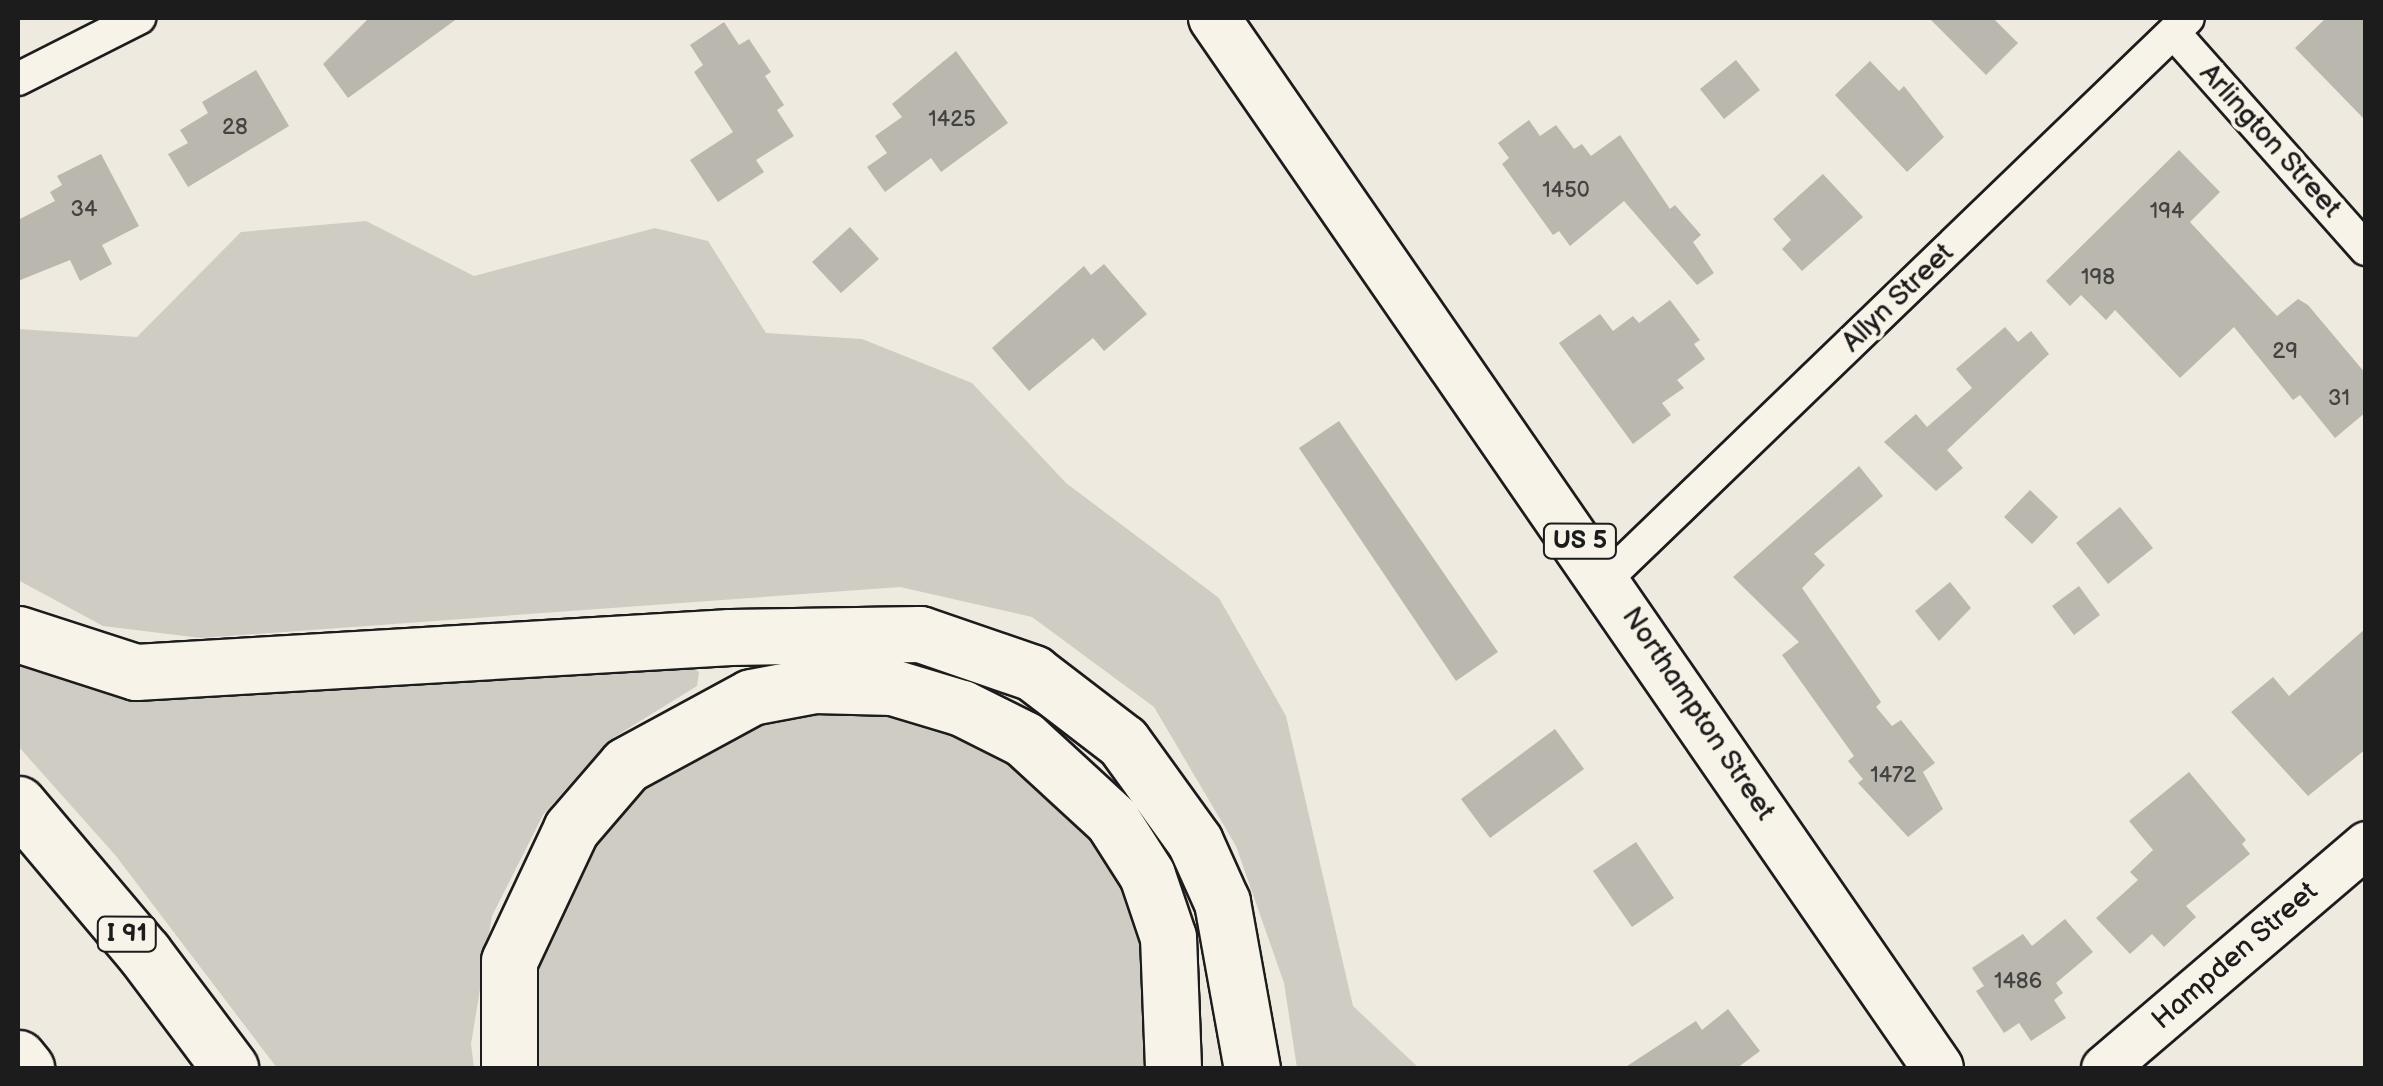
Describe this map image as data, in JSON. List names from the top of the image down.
{
  "streets": {
    "highway": ["I 91"],
    "main road": ["US 5", "Northampton Street", "Hampden Street"],
    "street": ["Arlington Street", "Allyn Street"]
  },
  "crossings": [
    ["Arlington Street", "Allyn Street"],
    ["Allyn Street", "Northampton Street"]
  ],
  "house_numbers": [
    "1425",
    "28",
    "1450",
    "34",
    "194",
    "198",
    "29",
    "31",
    "1472",
    "1486"
  ]
}
